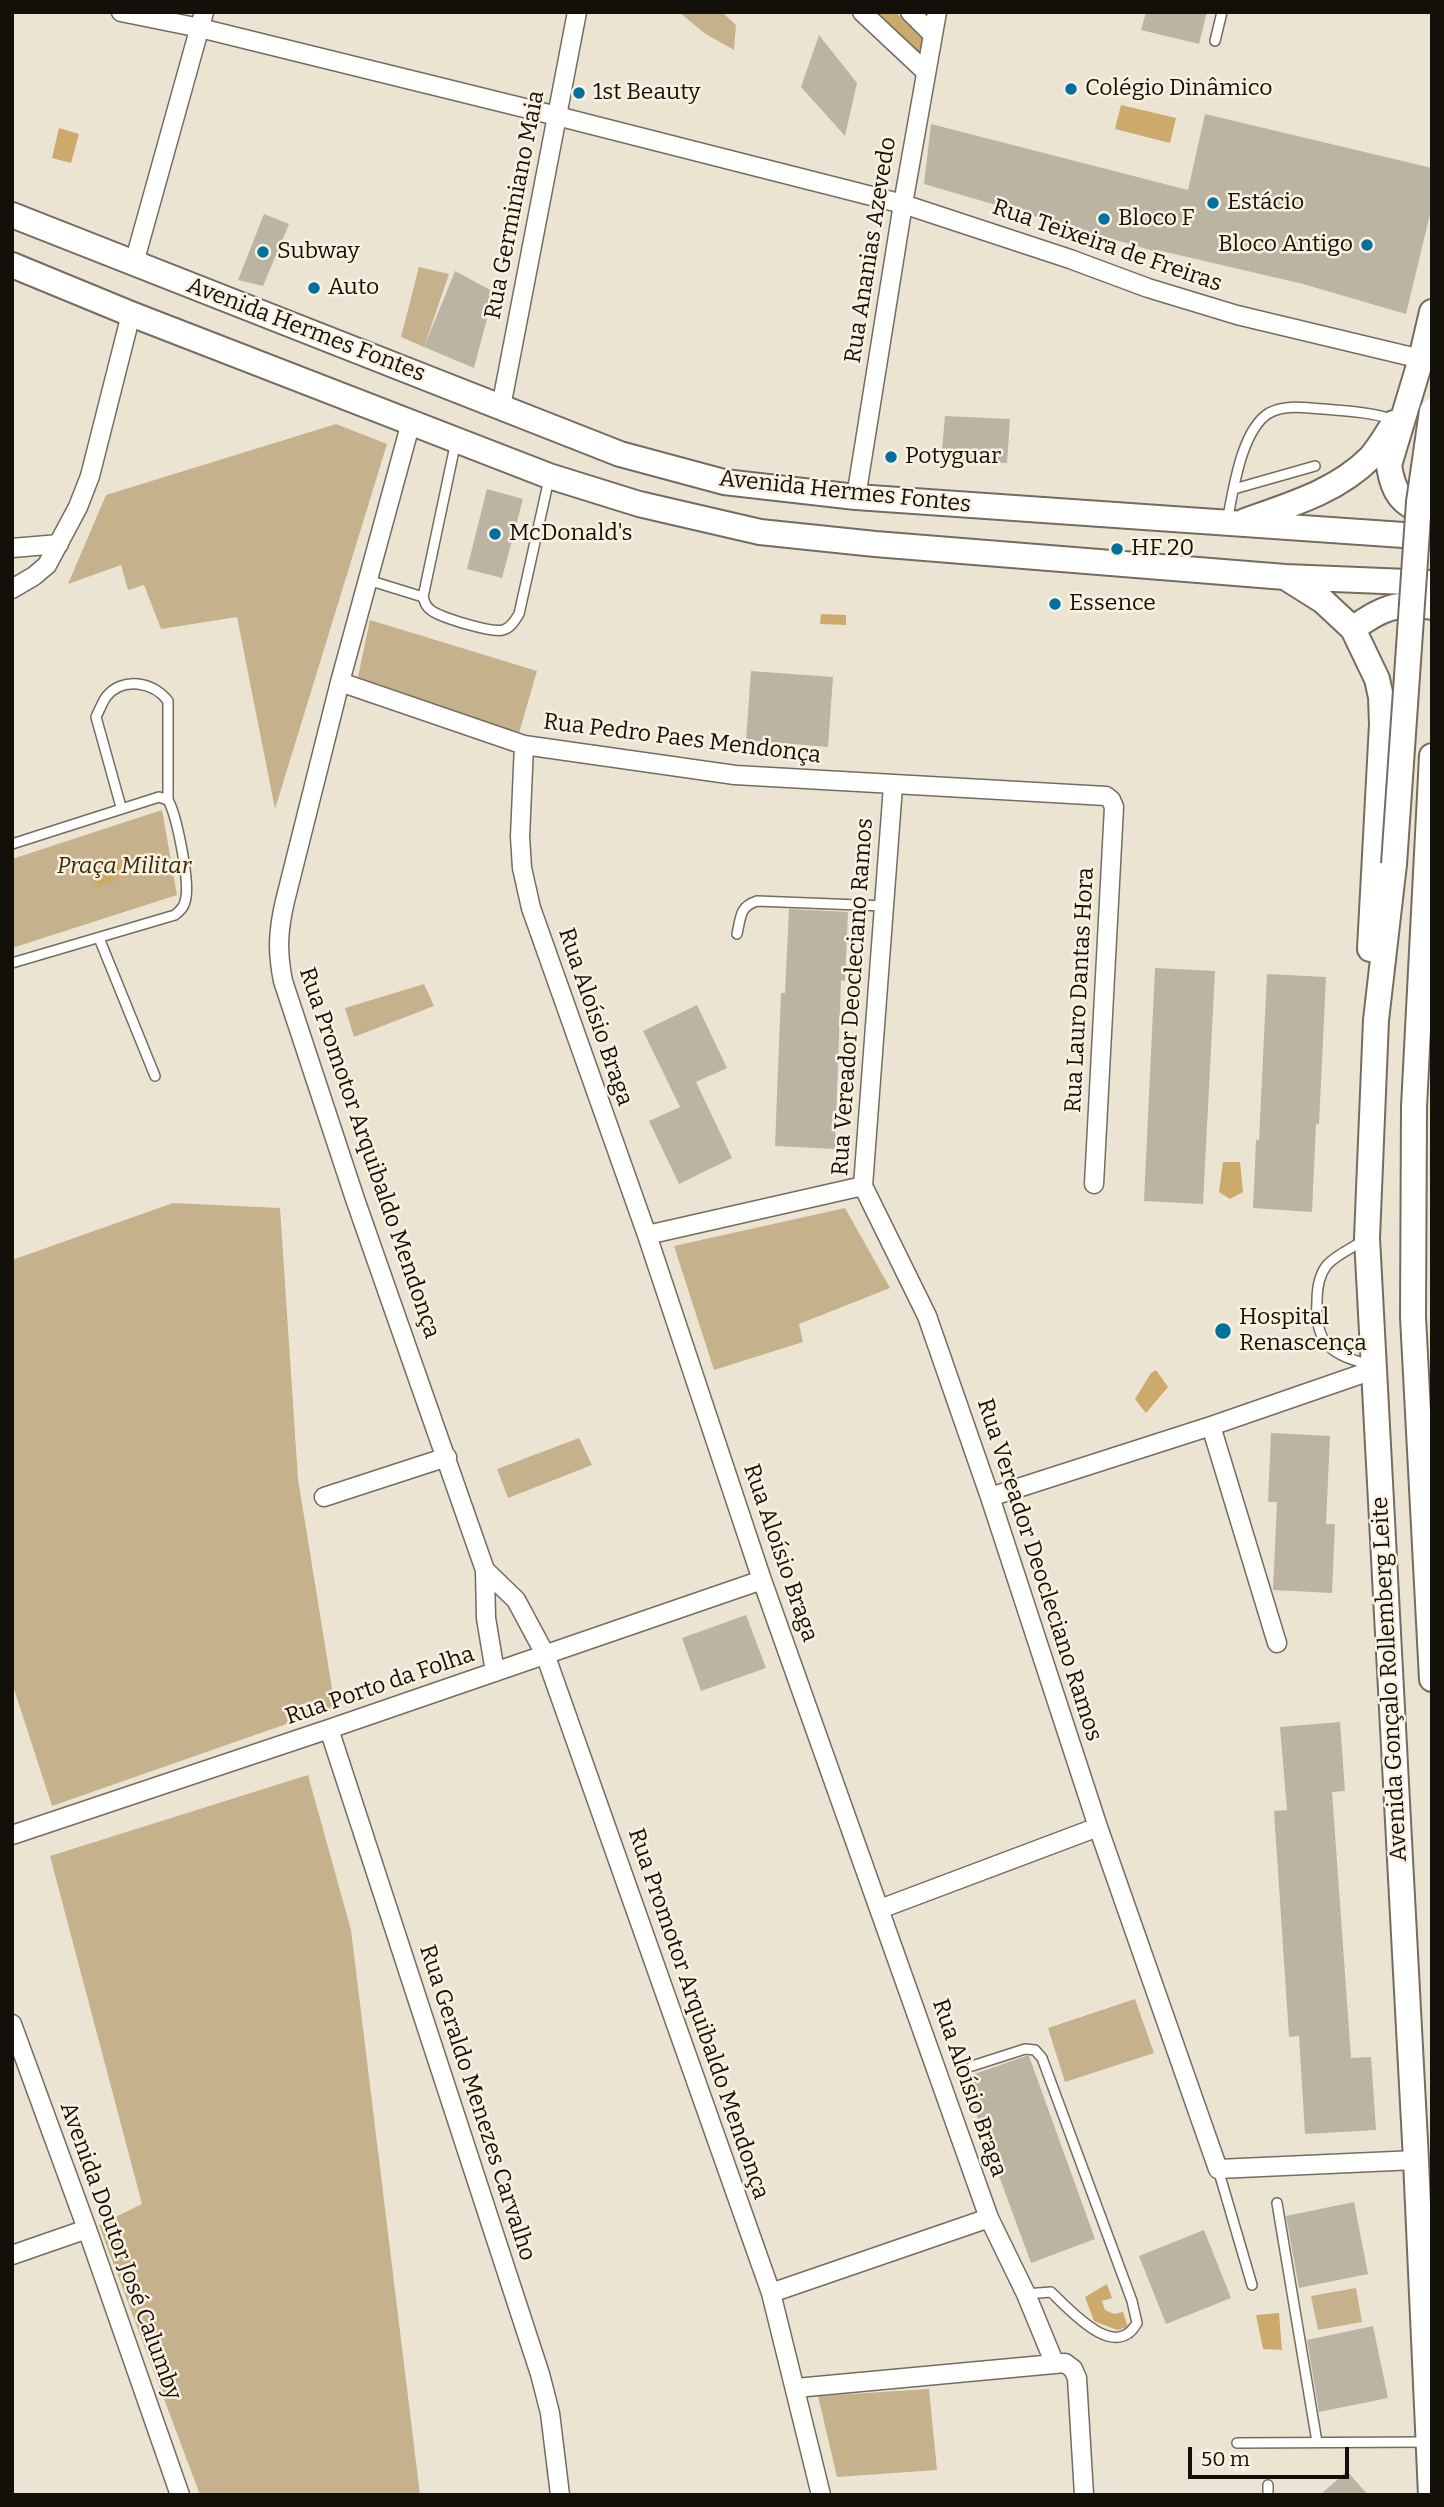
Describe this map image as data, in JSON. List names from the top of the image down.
{
  "streets": {
    "main road": ["Avenida Hermes Fontes", "Avenida Gonçalo Rollemberg Leite"],
    "street": [
      "Rua Germiniano Maia",
      "Rua Teixeira de Freiras",
      "Rua Ananias Azevedo",
      "Rua Pedro Paes Mendonça",
      "Rua Lauro Dantas Hora",
      "Rua Vereador Deocleciano Ramos",
      "Rua Aloísio Braga",
      "Rua Promotor Arquibaldo Mendonça",
      "Rua Porto da Folha",
      "Rua Geraldo Menezes Carvalho",
      "Avenida Doutor José Calumby"
    ]
  },
  "crossings": [
    ["Rua Germiniano Maia", "Rua Teixeira de Freiras"],
    ["Rua Germiniano Maia", "Avenida Hermes Fontes"],
    ["Rua Teixeira de Freiras", "Rua Ananias Azevedo"],
    ["Rua Ananias Azevedo", "Avenida Hermes Fontes"],
    ["Avenida Hermes Fontes", "Rua Promotor Arquibaldo Mendonça"],
    ["Rua Pedro Paes Mendonça", "Rua Lauro Dantas Hora"],
    ["Rua Pedro Paes Mendonça", "Rua Vereador Deocleciano Ramos"],
    ["Rua Pedro Paes Mendonça", "Rua Aloísio Braga"],
    ["Rua Pedro Paes Mendonça", "Rua Promotor Arquibaldo Mendonça"],
    ["Rua Aloísio Braga", "Rua Porto da Folha"],
    ["Rua Promotor Arquibaldo Mendonça", "Rua Porto da Folha"],
    ["Rua Porto da Folha", "Rua Geraldo Menezes Carvalho"]
  ],
  "parks": ["Praça Militar"],
  "places": [
    "Colégio Dinâmico",
    "1st Beauty",
    "Estácio",
    "Bloco F",
    "Bloco Antigo",
    "Subway",
    "Auto",
    "Potyguar",
    "McDonald's",
    "HF 20",
    "Essence",
    "Hospital Renascença"
  ],
  "scale_bar": "50 m"
}
